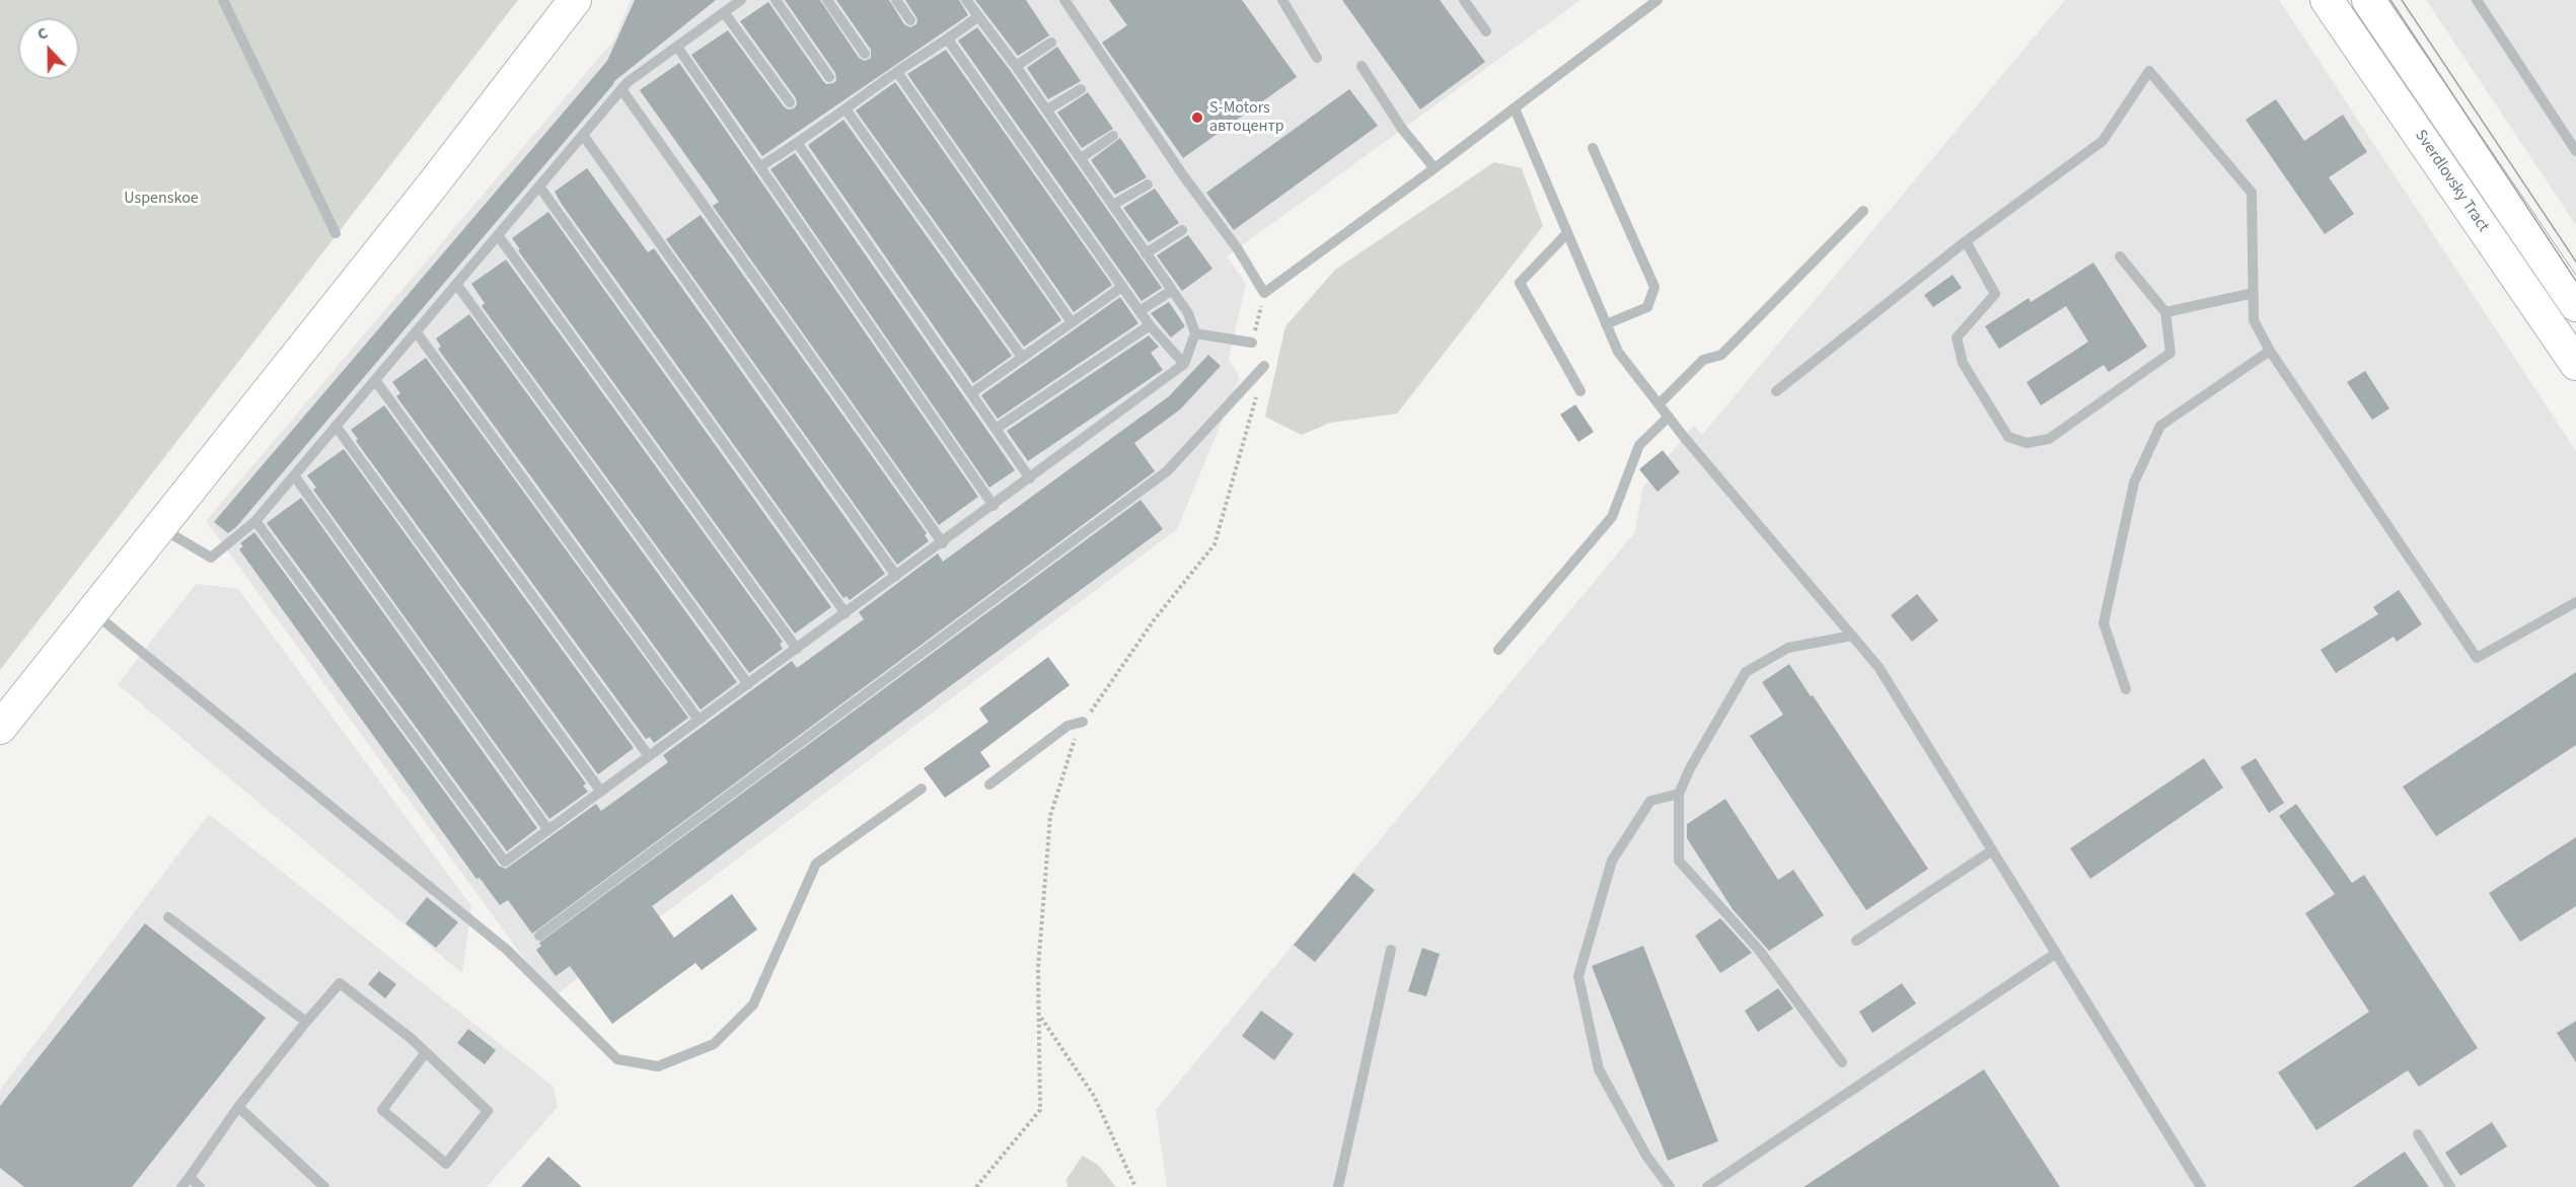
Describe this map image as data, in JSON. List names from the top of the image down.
{
  "streets": {
    "main road": ["Sverdlovsky Tract"]
  },
  "parks": ["Uspenskoe"],
  "places": ["S-Motors автоцентр"],
  "north": "top"
}
